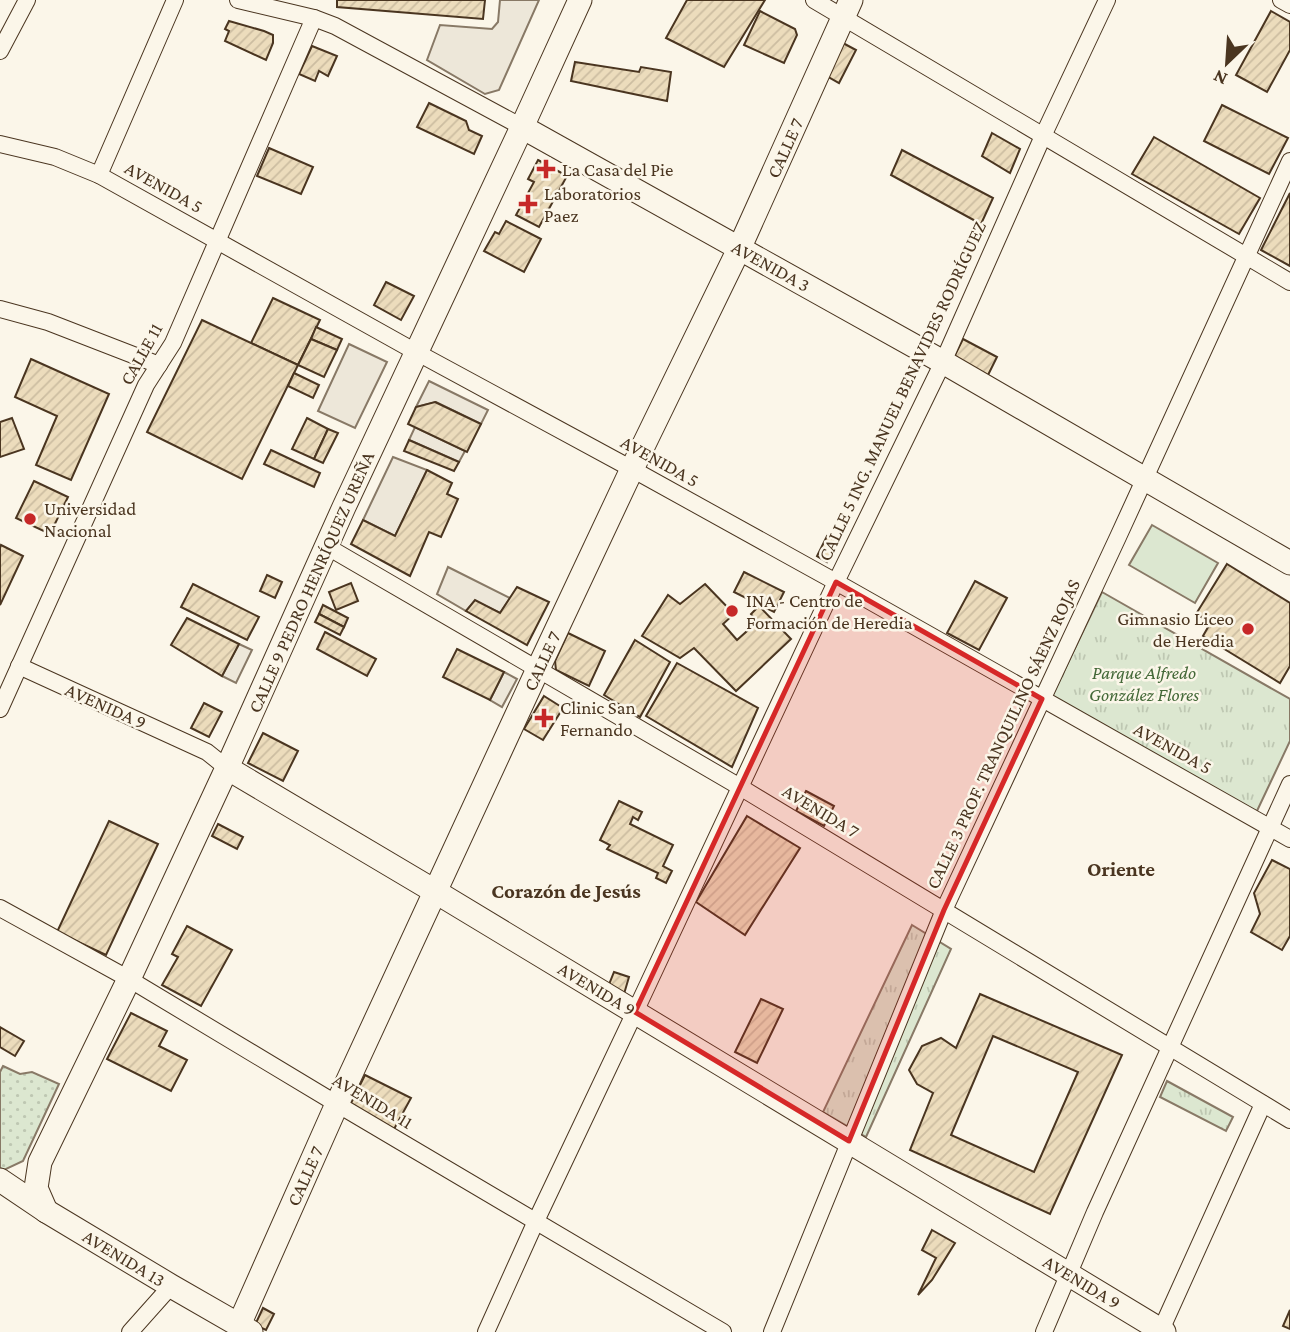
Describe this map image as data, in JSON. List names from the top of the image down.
{
  "streets": {
    "main road": [
      "CALLE 7",
      "AVENIDA 3",
      "CALLE 9 PEDRO HENRÍQUEZ UREÑA",
      "AVENIDA 9",
      "AVENIDA 13"
    ],
    "street": [
      "AVENIDA 5",
      "CALLE 11",
      "CALLE 5 ING. MANUEL BENAVIDES RODRÍGUEZ",
      "CALLE 3 PROF. TRANQUILINO SÁENZ ROJAS",
      "AVENIDA 7",
      "AVENIDA 11"
    ]
  },
  "crossings": [
    ["CALLE 7", "AVENIDA 5"],
    ["CALLE 7", "AVENIDA 3"],
    ["CALLE 7", "AVENIDA 9"],
    ["CALLE 7", "AVENIDA 7"],
    ["CALLE 7", "AVENIDA 11"],
    ["CALLE 7", "AVENIDA 13"],
    ["AVENIDA 5", "CALLE 11"],
    ["AVENIDA 5", "CALLE 5 ING. MANUEL BENAVIDES RODRÍGUEZ"],
    ["AVENIDA 5", "CALLE 9 PEDRO HENRÍQUEZ UREÑA"],
    ["AVENIDA 5", "CALLE 3 PROF. TRANQUILINO SÁENZ ROJAS"],
    ["AVENIDA 3", "CALLE 11"],
    ["AVENIDA 3", "CALLE 5 ING. MANUEL BENAVIDES RODRÍGUEZ"],
    ["AVENIDA 3", "CALLE 9 PEDRO HENRÍQUEZ UREÑA"],
    ["AVENIDA 3", "CALLE 3 PROF. TRANQUILINO SÁENZ ROJAS"],
    ["CALLE 11", "AVENIDA 9"],
    ["CALLE 5 ING. MANUEL BENAVIDES RODRÍGUEZ", "AVENIDA 9"],
    ["CALLE 5 ING. MANUEL BENAVIDES RODRÍGUEZ", "AVENIDA 7"],
    ["CALLE 5 ING. MANUEL BENAVIDES RODRÍGUEZ", "AVENIDA 11"],
    ["CALLE 9 PEDRO HENRÍQUEZ UREÑA", "AVENIDA 9"],
    ["CALLE 9 PEDRO HENRÍQUEZ UREÑA", "AVENIDA 7"],
    ["CALLE 9 PEDRO HENRÍQUEZ UREÑA", "AVENIDA 11"],
    ["CALLE 9 PEDRO HENRÍQUEZ UREÑA", "AVENIDA 13"],
    ["AVENIDA 9", "CALLE 3 PROF. TRANQUILINO SÁENZ ROJAS"],
    ["CALLE 3 PROF. TRANQUILINO SÁENZ ROJAS", "AVENIDA 7"]
  ],
  "districts": ["Oriente", "Corazón de Jesús"],
  "parks": ["Parque Alfredo González Flores"],
  "places": {
    "health": ["La Casa del Pie", "Laboratorios Paez", "Clinic San Fernando"],
    "other": ["Universidad Nacional", "INA - Centro de Formación de Heredia", "Gimnasio Liceo de Heredia"]
  },
  "north": "bottom left"
}
